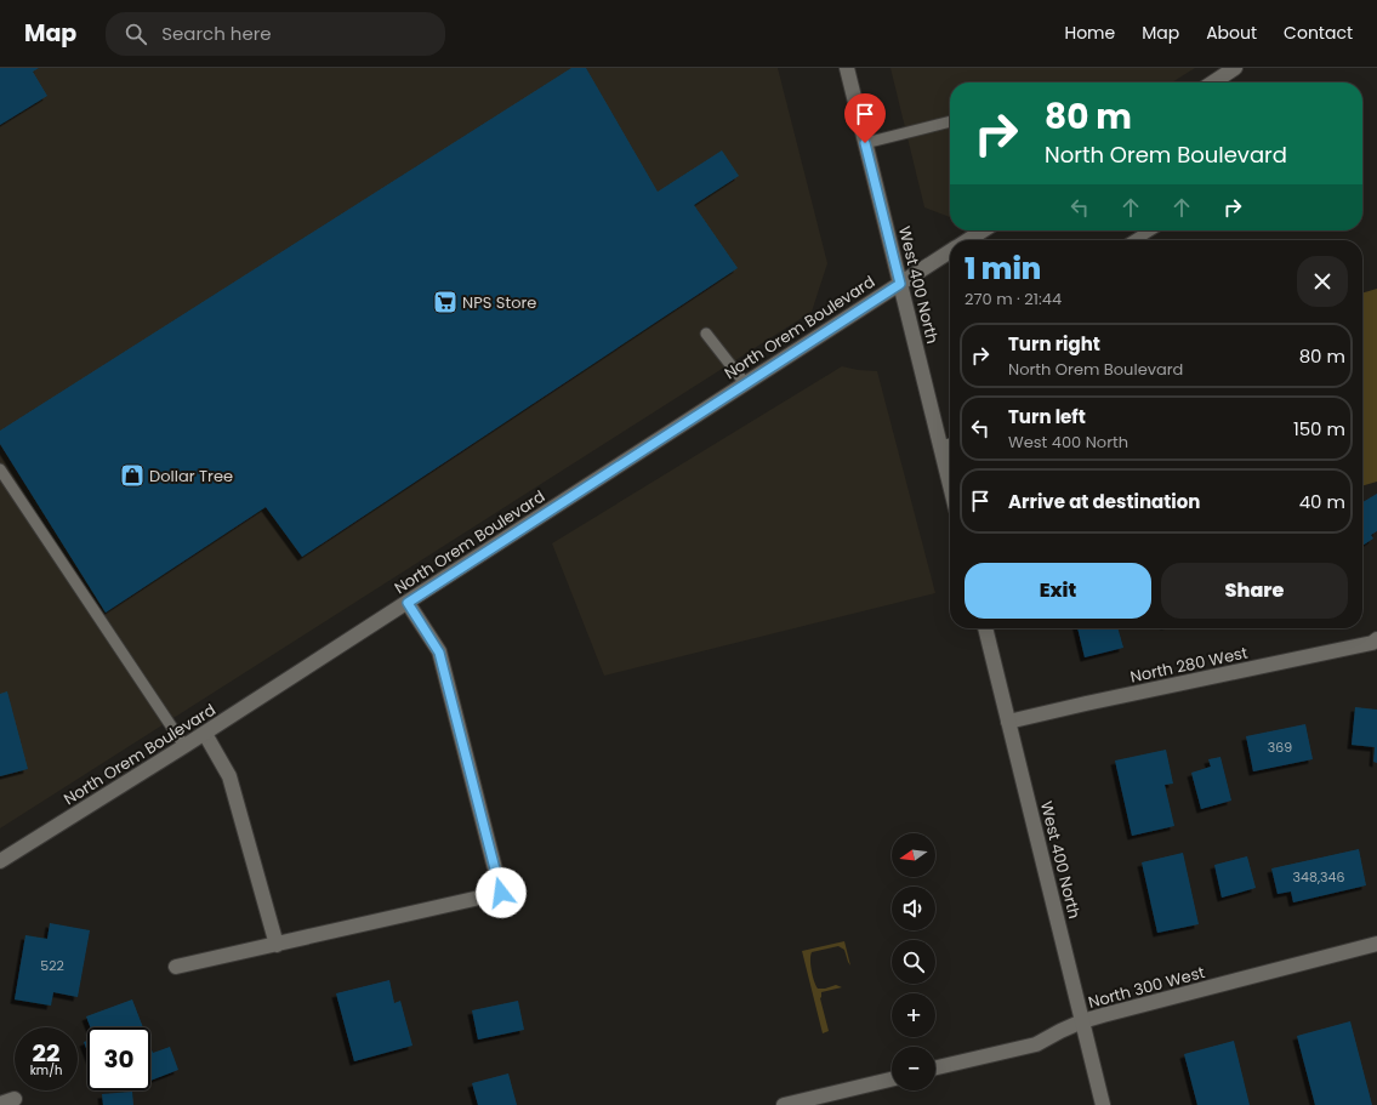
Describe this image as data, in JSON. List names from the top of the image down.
{
  "streets": {
    "street": [
      "West 400 North",
      "North Orem Boulevard",
      "North 280 West",
      "North 300 West"
    ]
  },
  "crossings": [
    ["West 400 North", "North Orem Boulevard"],
    ["West 400 North", "North 280 West"],
    ["West 400 North", "North 300 West"]
  ],
  "places": {
    "supermarket": ["NPS Store"],
    "shop": ["Dollar Tree"]
  },
  "house_numbers": ["369", "348,346", "522"],
  "north": "left",
  "page": {
    "header": "Map",
    "search": "Search here",
    "nav": [
      "Home",
      "Map",
      "About",
      "Contact"
    ],
    "turn": ["80 m", "North Orem Boulevard"],
    "heading": ["1 min", "270 m · 21:44"],
    "list": [
      {
        "name": "Turn right",
        "note": "North Orem Boulevard",
        "value": "80 m"
      },
      {
        "name": "Turn left",
        "note": "West 400 North",
        "value": "150 m"
      },
      {
        "name": "Arrive at destination",
        "value": "40 m"
      }
    ],
    "buttons": ["Exit", "Share"],
    "map_buttons": ["+", "−"],
    "speed": "22 km/h",
    "limit": "30"
  }
}
